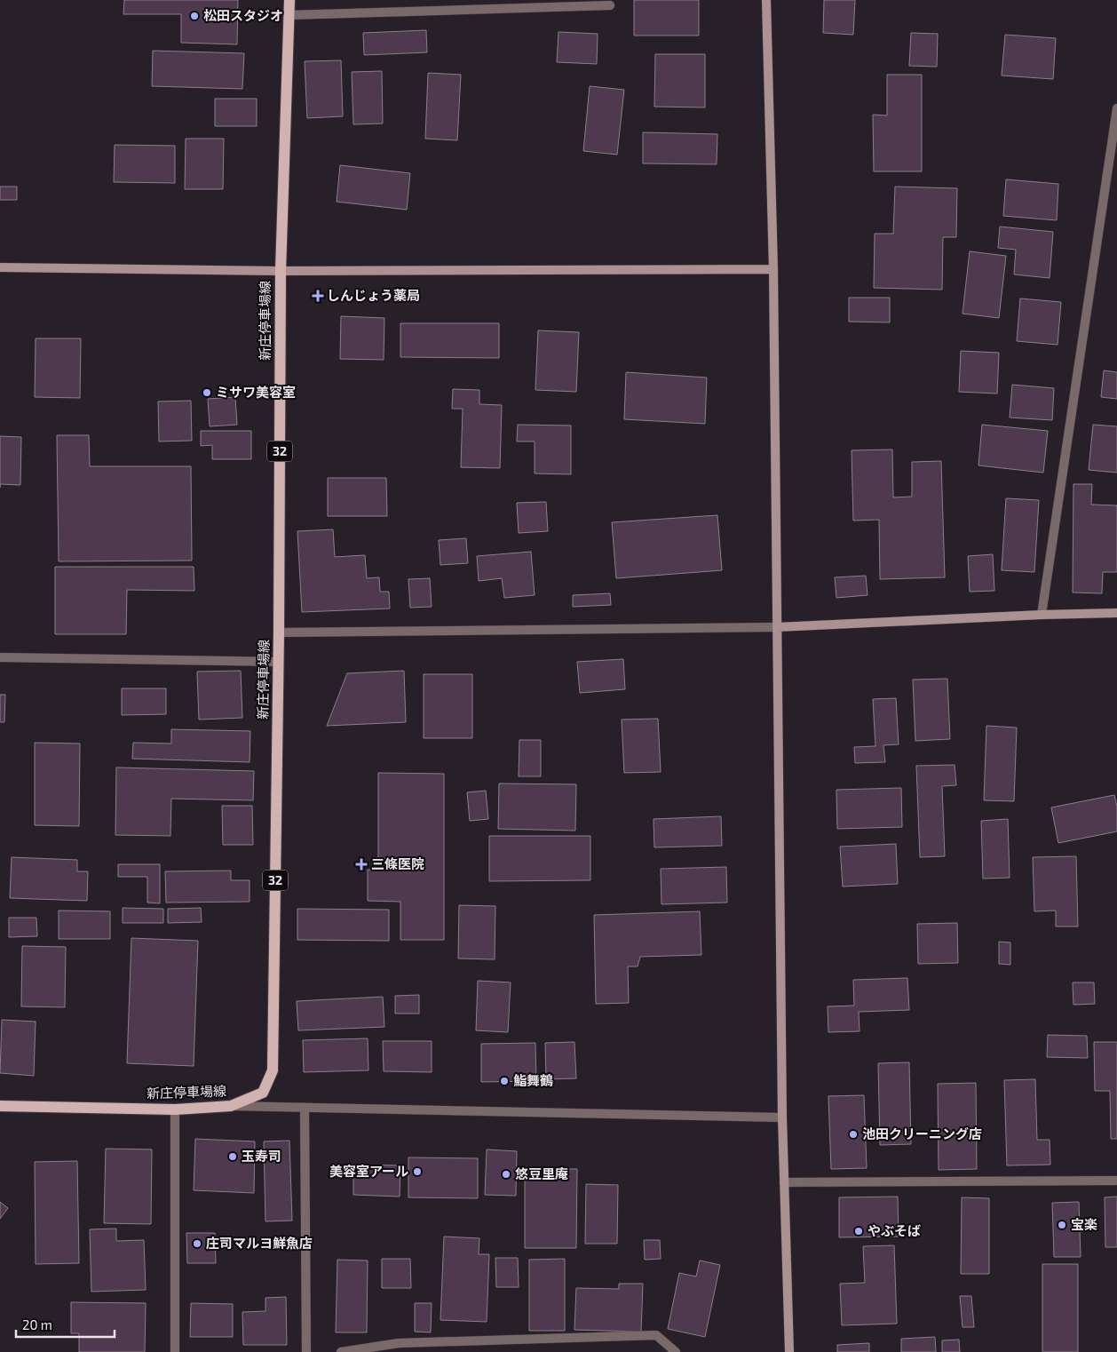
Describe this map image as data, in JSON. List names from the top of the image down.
{
  "streets": {
    "main road": ["新庄停車場線", "32"]
  },
  "places": {
    "other": [
      "松田スタジオ",
      "ミサワ美容室",
      "鮨舞鶴",
      "池田クリーニング店",
      "玉寿司",
      "美容室アール",
      "悠豆里庵",
      "宝楽",
      "やぶそば",
      "庄司マルヨ鮮魚店"
    ],
    "health": ["しんじょう薬局", "三條医院"]
  },
  "scale_bar": "20 m"
}
